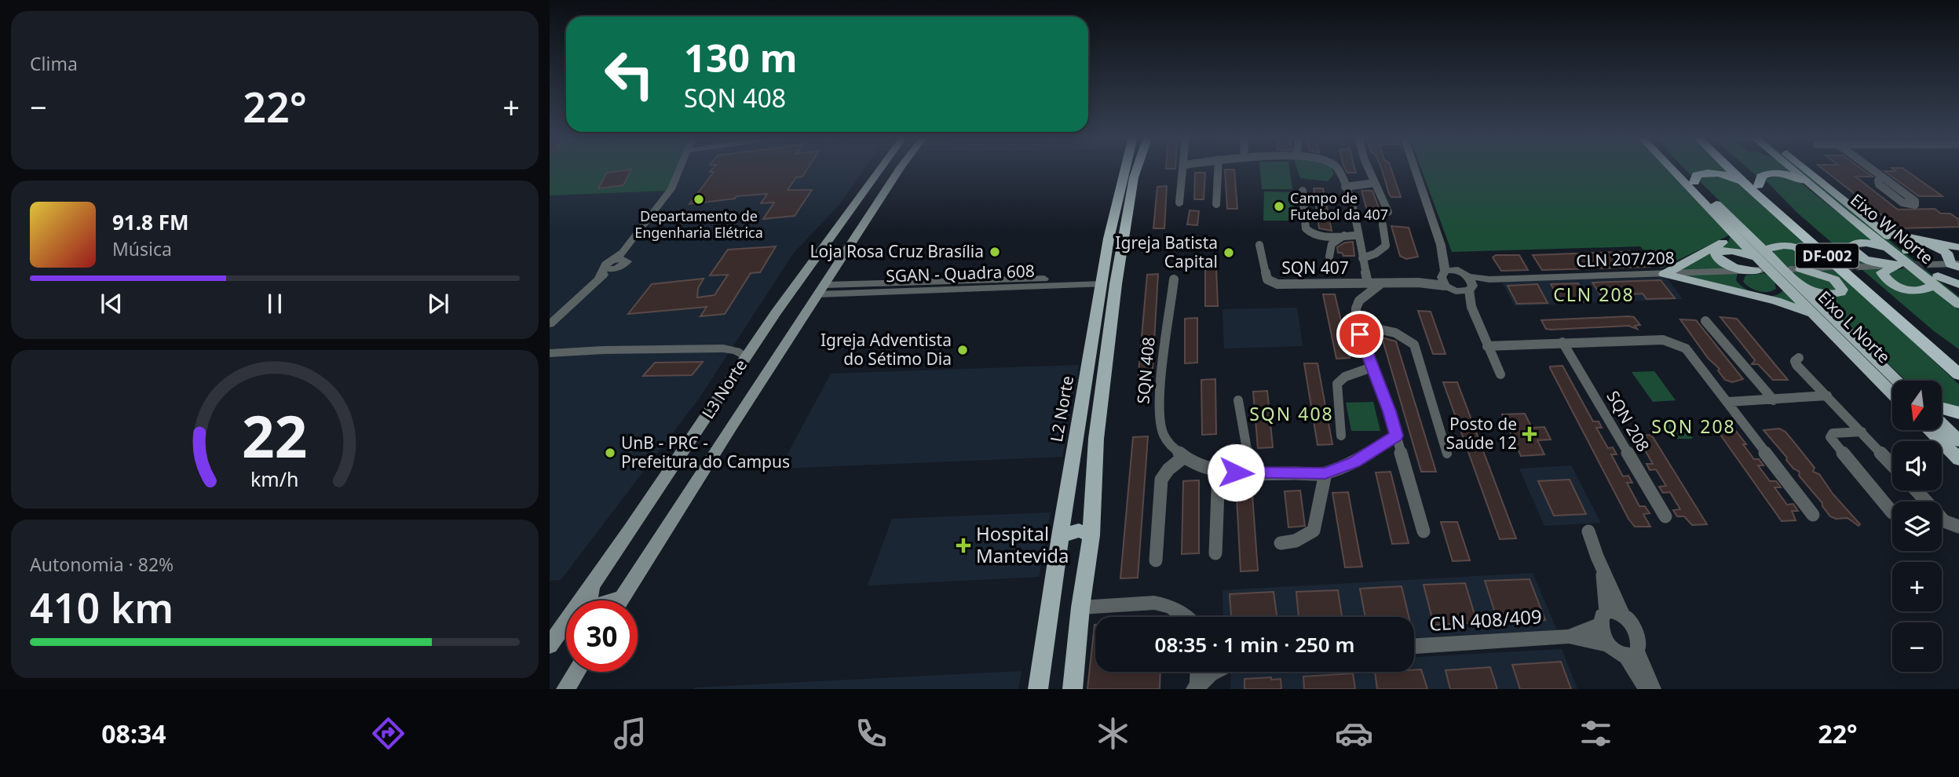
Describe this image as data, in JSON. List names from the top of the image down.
{
  "streets": {
    "highway": ["DF-002"],
    "main road": [
      "Eixo W Norte",
      "Eixo L Norte",
      "L3 Norte",
      "L2 Norte"
    ],
    "street": [
      "CLN 207/208",
      "SQN 407",
      "SGAN - Quadra 608",
      "SQN 408",
      "SQN 208",
      "CLN 408/409"
    ]
  },
  "crossings": [
    ["CLN 207/208", "Eixo L Norte"],
    ["SGAN - Quadra 608", "L3 Norte"],
    ["SGAN - Quadra 608", "L2 Norte"]
  ],
  "districts": ["CLN 208", "SQN 408", "SQN 208"],
  "places": {
    "other": [
      "Departamento de Engenharia Elétrica",
      "Campo de Futebol da 407",
      "Loja Rosa Cruz Brasília",
      "Igreja Batista Capital",
      "Igreja Adventista do Sétimo Dia",
      "UnB - PRC - Prefeitura do Campus"
    ],
    "health": ["Posto de Saúde 12", "Hospital Mantevida"]
  },
  "north": "bottom",
  "page": {
    "tile": [
      "Clima",
      ["Autonomia · 82%", "410 km"]
    ],
    "turn": ["130 m", "SQN 408"],
    "heat": ["−", "22°", "+"],
    "song": ["91.8 FM", "Música"],
    "map_buttons": ["+", "−"],
    "limit": "30",
    "trip": "08:35 · 1 min · 250 m",
    "tabs": ["08:34", "22°"],
    "gauge": ["22", "km/h"]
  }
}
